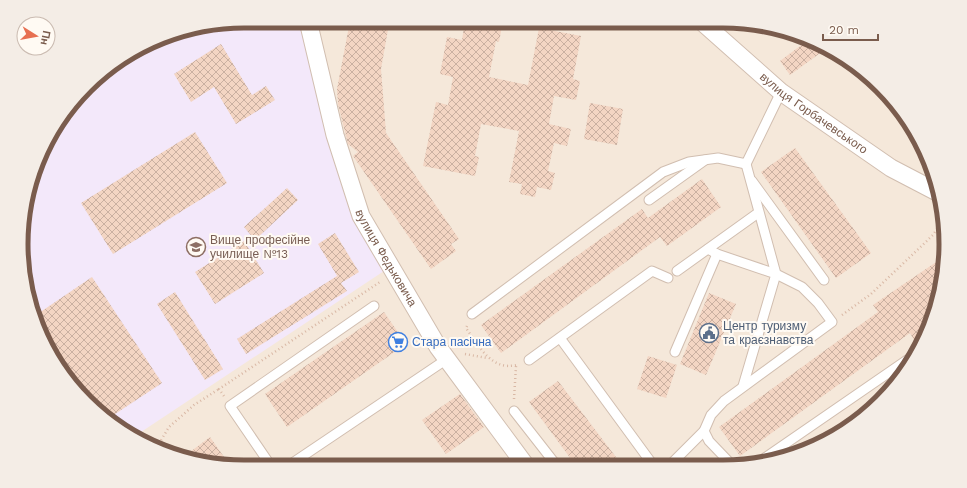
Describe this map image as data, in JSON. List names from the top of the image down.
{
  "streets": {
    "street": ["вулиця Горбачевського", "вулиця Федьковича"]
  },
  "places": {
    "school or university": ["Вище професійне училище №13"],
    "public building": ["Центр туризму та краєзнавства"],
    "supermarket": ["Стара пасічна"]
  },
  "scale_bar": "20 m",
  "north": "right"
}
